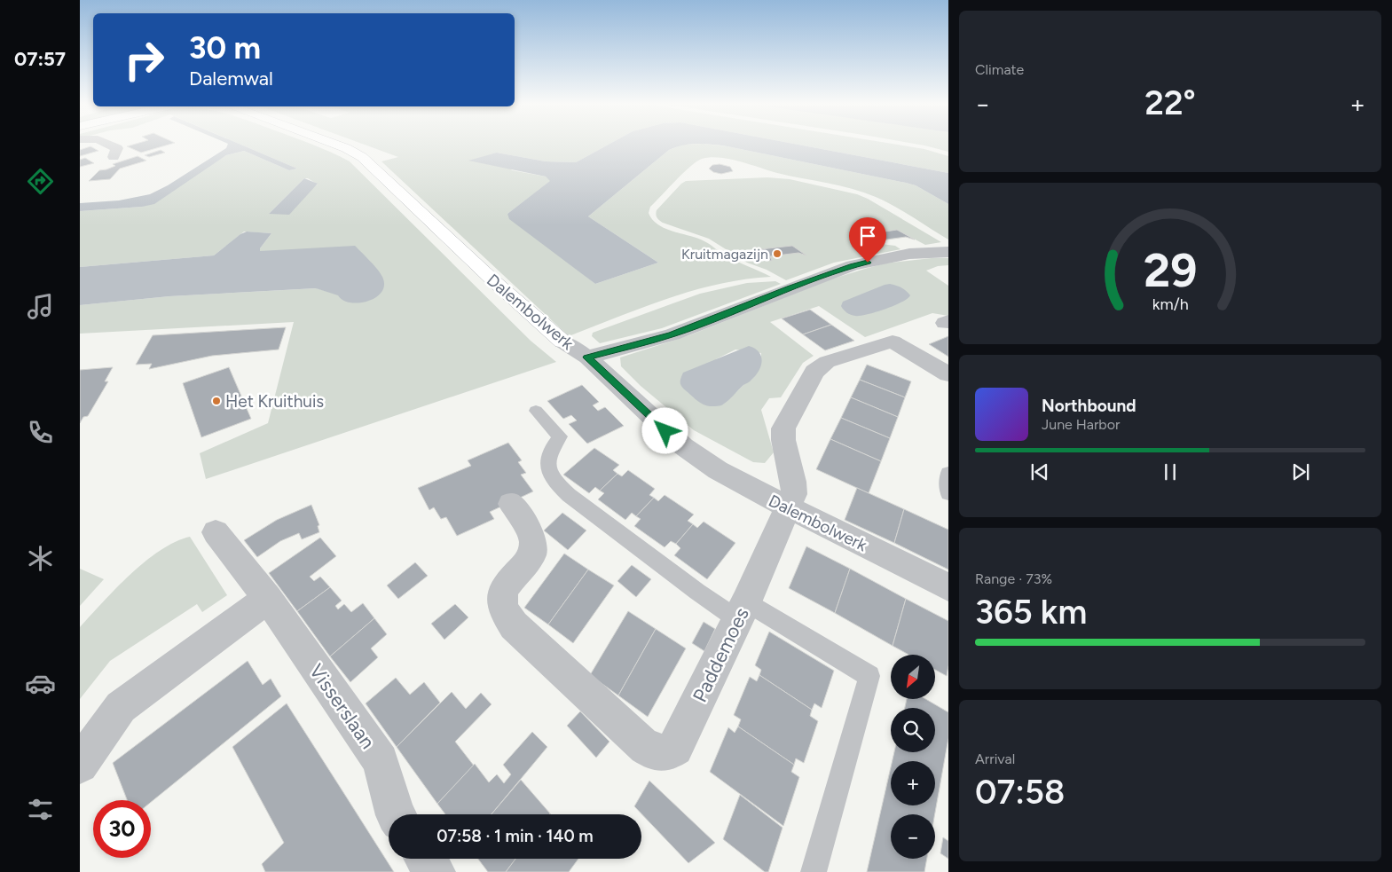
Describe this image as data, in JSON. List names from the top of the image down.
{
  "streets": {
    "street": ["Dalembolwerk", "Paddemoes", "Visserslaan"]
  },
  "crossings": [
    ["Dalembolwerk", "Paddemoes"]
  ],
  "places": ["Kruitmagazijn", "Het Kruithuis"],
  "north": "bottom left",
  "page": {
    "tabs": "07:57",
    "tile": [
      "Climate",
      ["Range · 73%", "365 km"],
      ["Arrival", "07:58"]
    ],
    "turn": ["30 m", "Dalemwal"],
    "heat": ["−", "22°", "+"],
    "song": ["Northbound", "June Harbor"],
    "map_buttons": ["+", "−"],
    "limit": "30",
    "trip": "07:58 · 1 min · 140 m",
    "gauge": ["29", "km/h"]
  }
}
